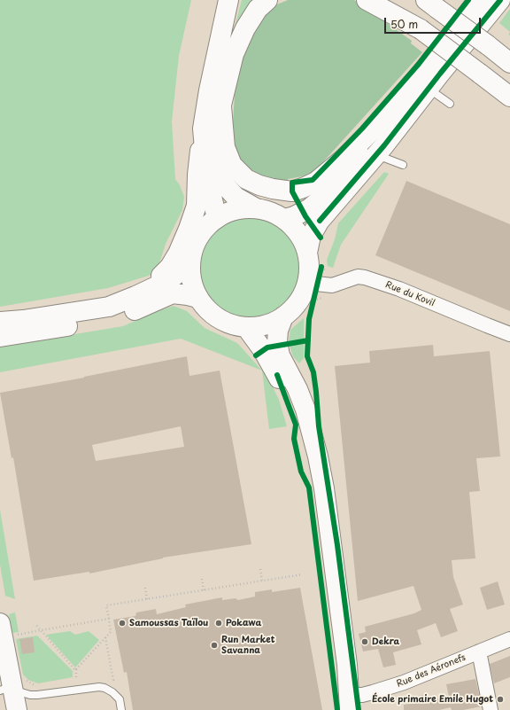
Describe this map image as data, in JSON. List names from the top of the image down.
{
  "streets": {
    "street": ["Rue du Kovil", "Rue des Aéronefs"]
  },
  "places": [
    "Samoussas Taïlou",
    "Pokawa",
    "Dekra",
    "Run Market Savanna",
    "École primaire Emile Hugot"
  ],
  "scale_bar": "50 m"
}
